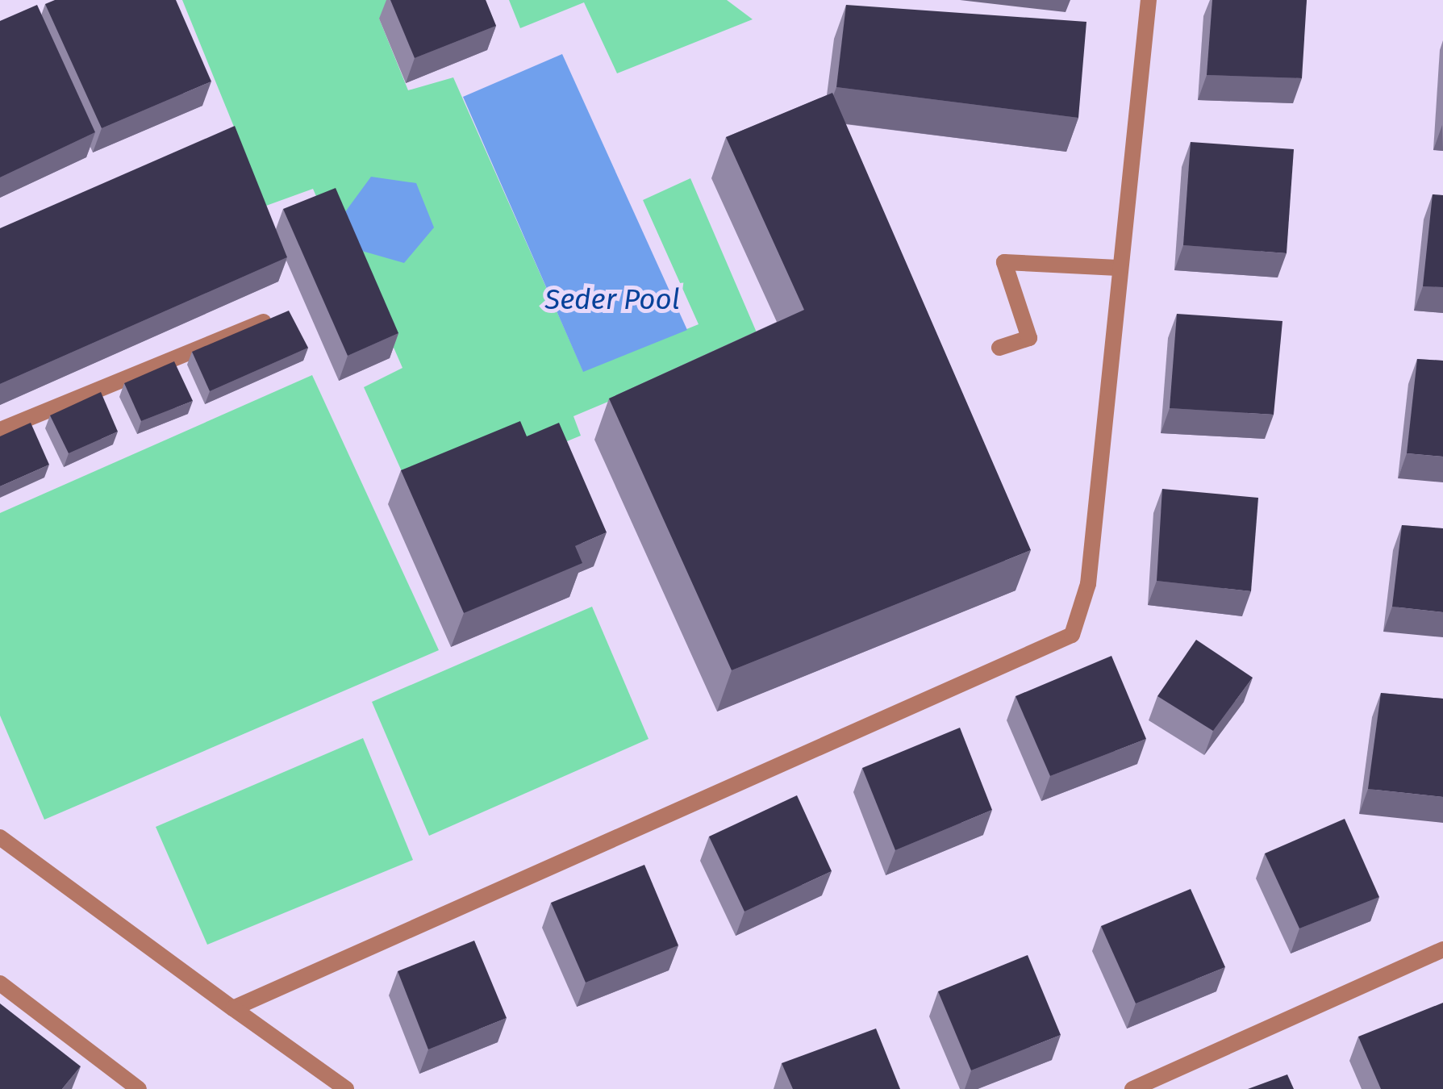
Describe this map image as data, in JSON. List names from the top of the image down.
{
  "water": ["Seder Pool"]
}
